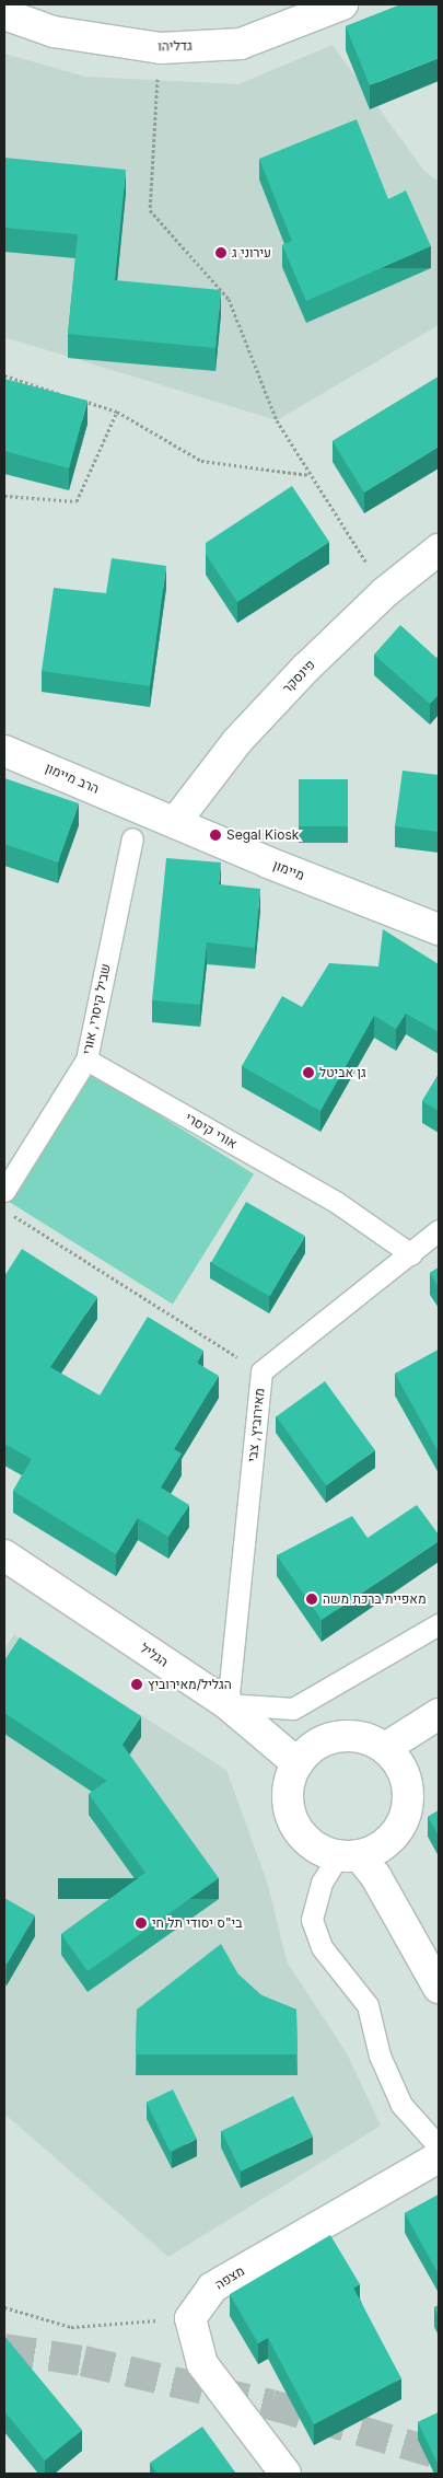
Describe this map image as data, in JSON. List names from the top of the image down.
{
  "streets": {
    "street": [
      "גדליהו",
      "פינסקר",
      "הרב מיימון",
      "מיימון",
      "הגליל",
      "מצפה"
    ],
    "lane": ["שביל קיסרי, אורי", "אורי קיסרי", "מאירוביץ, צבי"]
  },
  "crossings": [
    ["פינסקר", "מיימון"],
    ["הרב מיימון", "מיימון"],
    ["שביל קיסרי, אורי", "אורי קיסרי"],
    ["אורי קיסרי", "מאירוביץ, צבי"],
    ["מאירוביץ, צבי", "הגליל"]
  ],
  "places": [
    "עירוני ג",
    "Segal Kiosk",
    "גן אביטל",
    "מאפיית ברכת משה",
    "הגליל/מאירוביץ",
    "בי\"ס יסודי תל חי"
  ]
}
